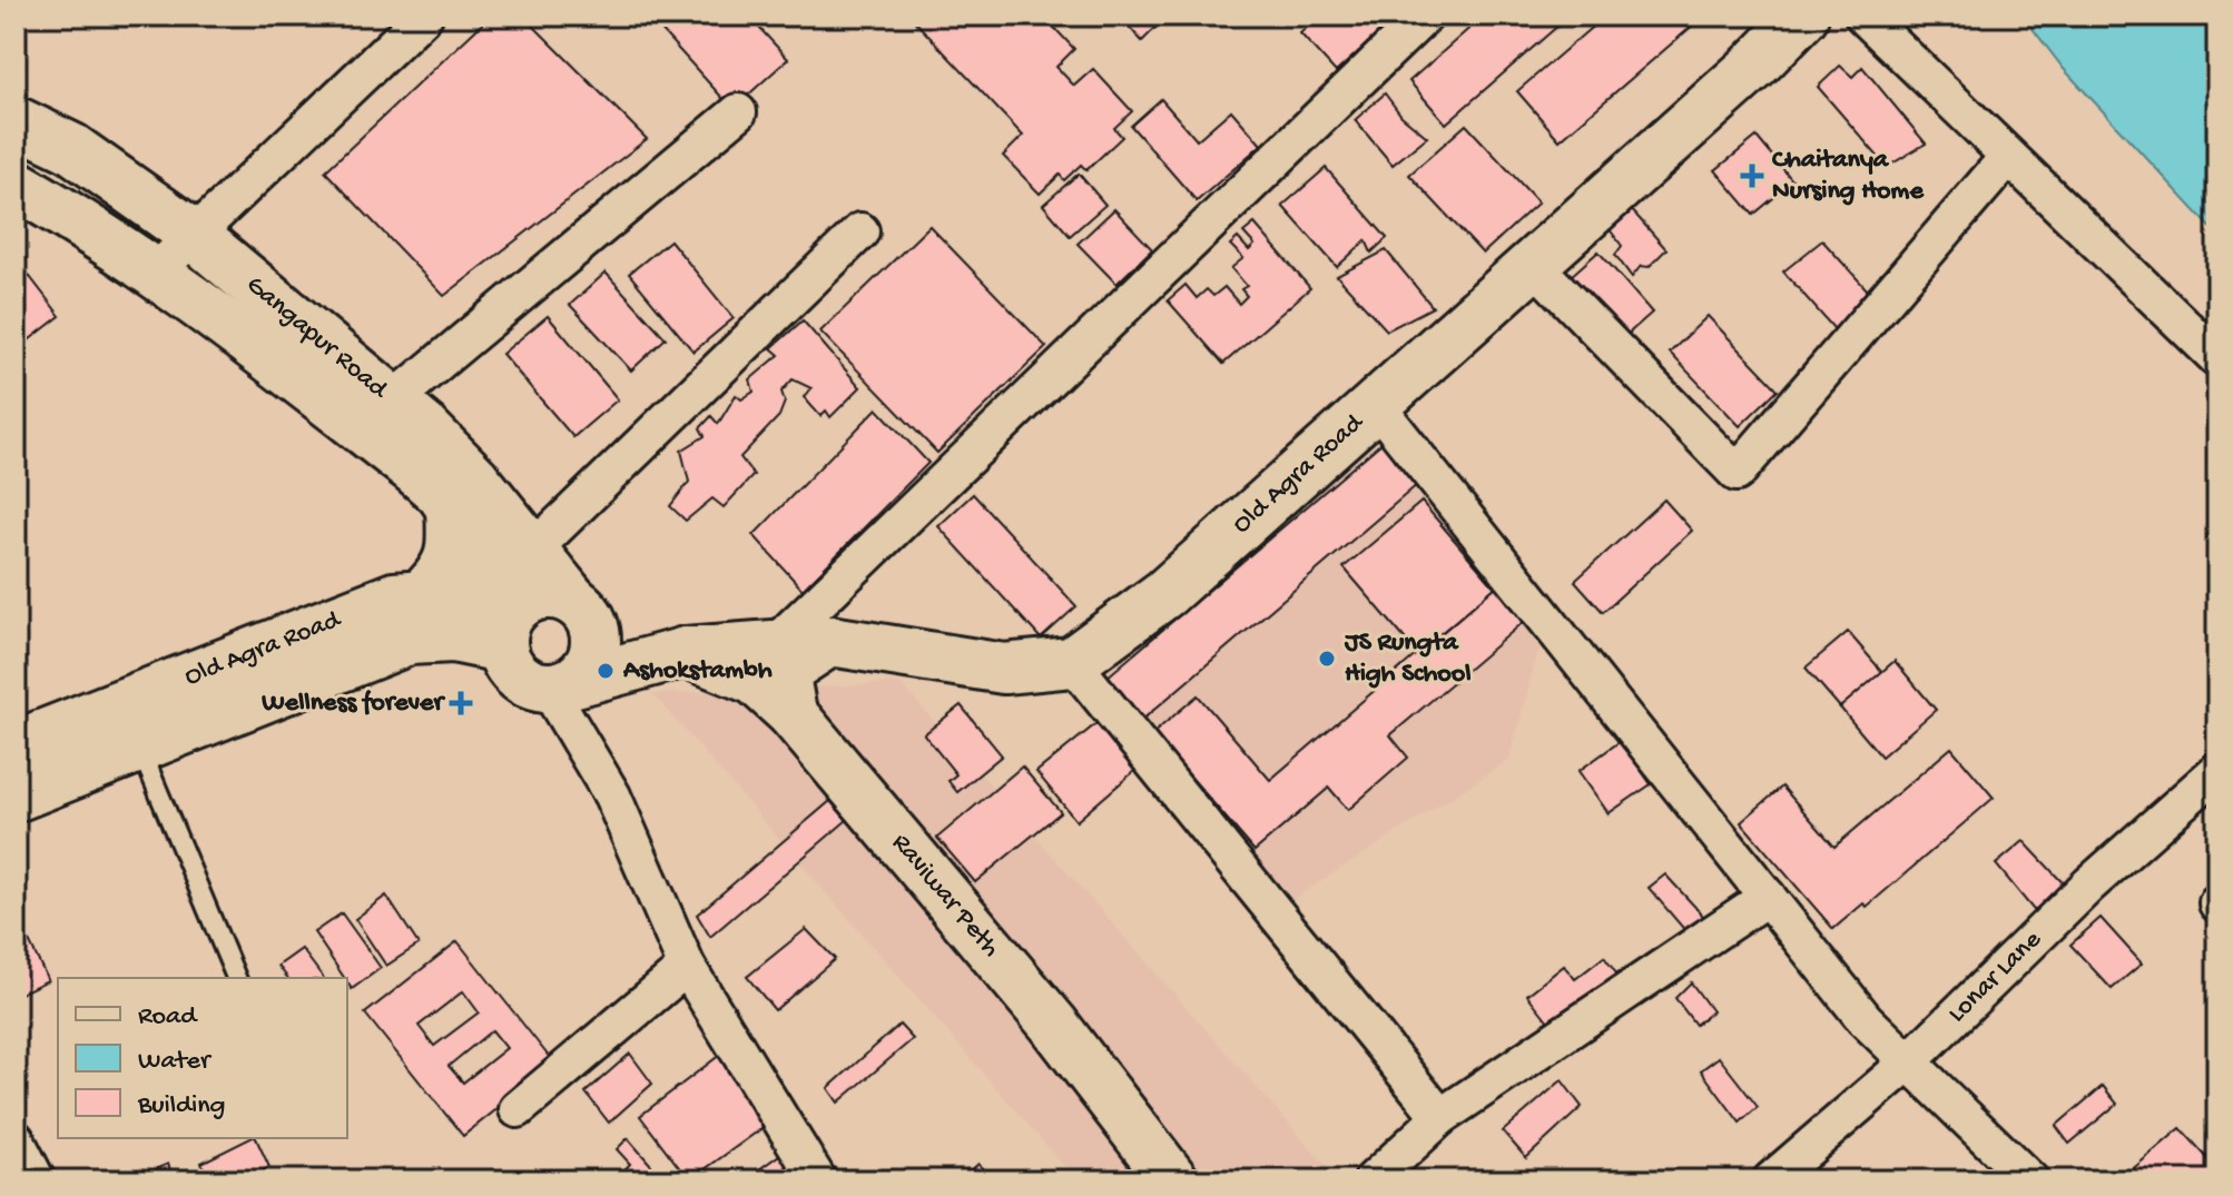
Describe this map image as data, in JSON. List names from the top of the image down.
{
  "streets": {
    "main road": ["Gangapur Road", "Old Agra Road", "Raviwar Peth"],
    "street": ["Lonar Lane"]
  },
  "crossings": [
    ["Gangapur Road", "Old Agra Road"]
  ],
  "places": {
    "health": ["Chaitanya Nursing Home", "Wellness forever"],
    "other": ["JS Rungta High School", "Ashokstambh"]
  },
  "legend": ["Road", "Water", "Building"]
}
